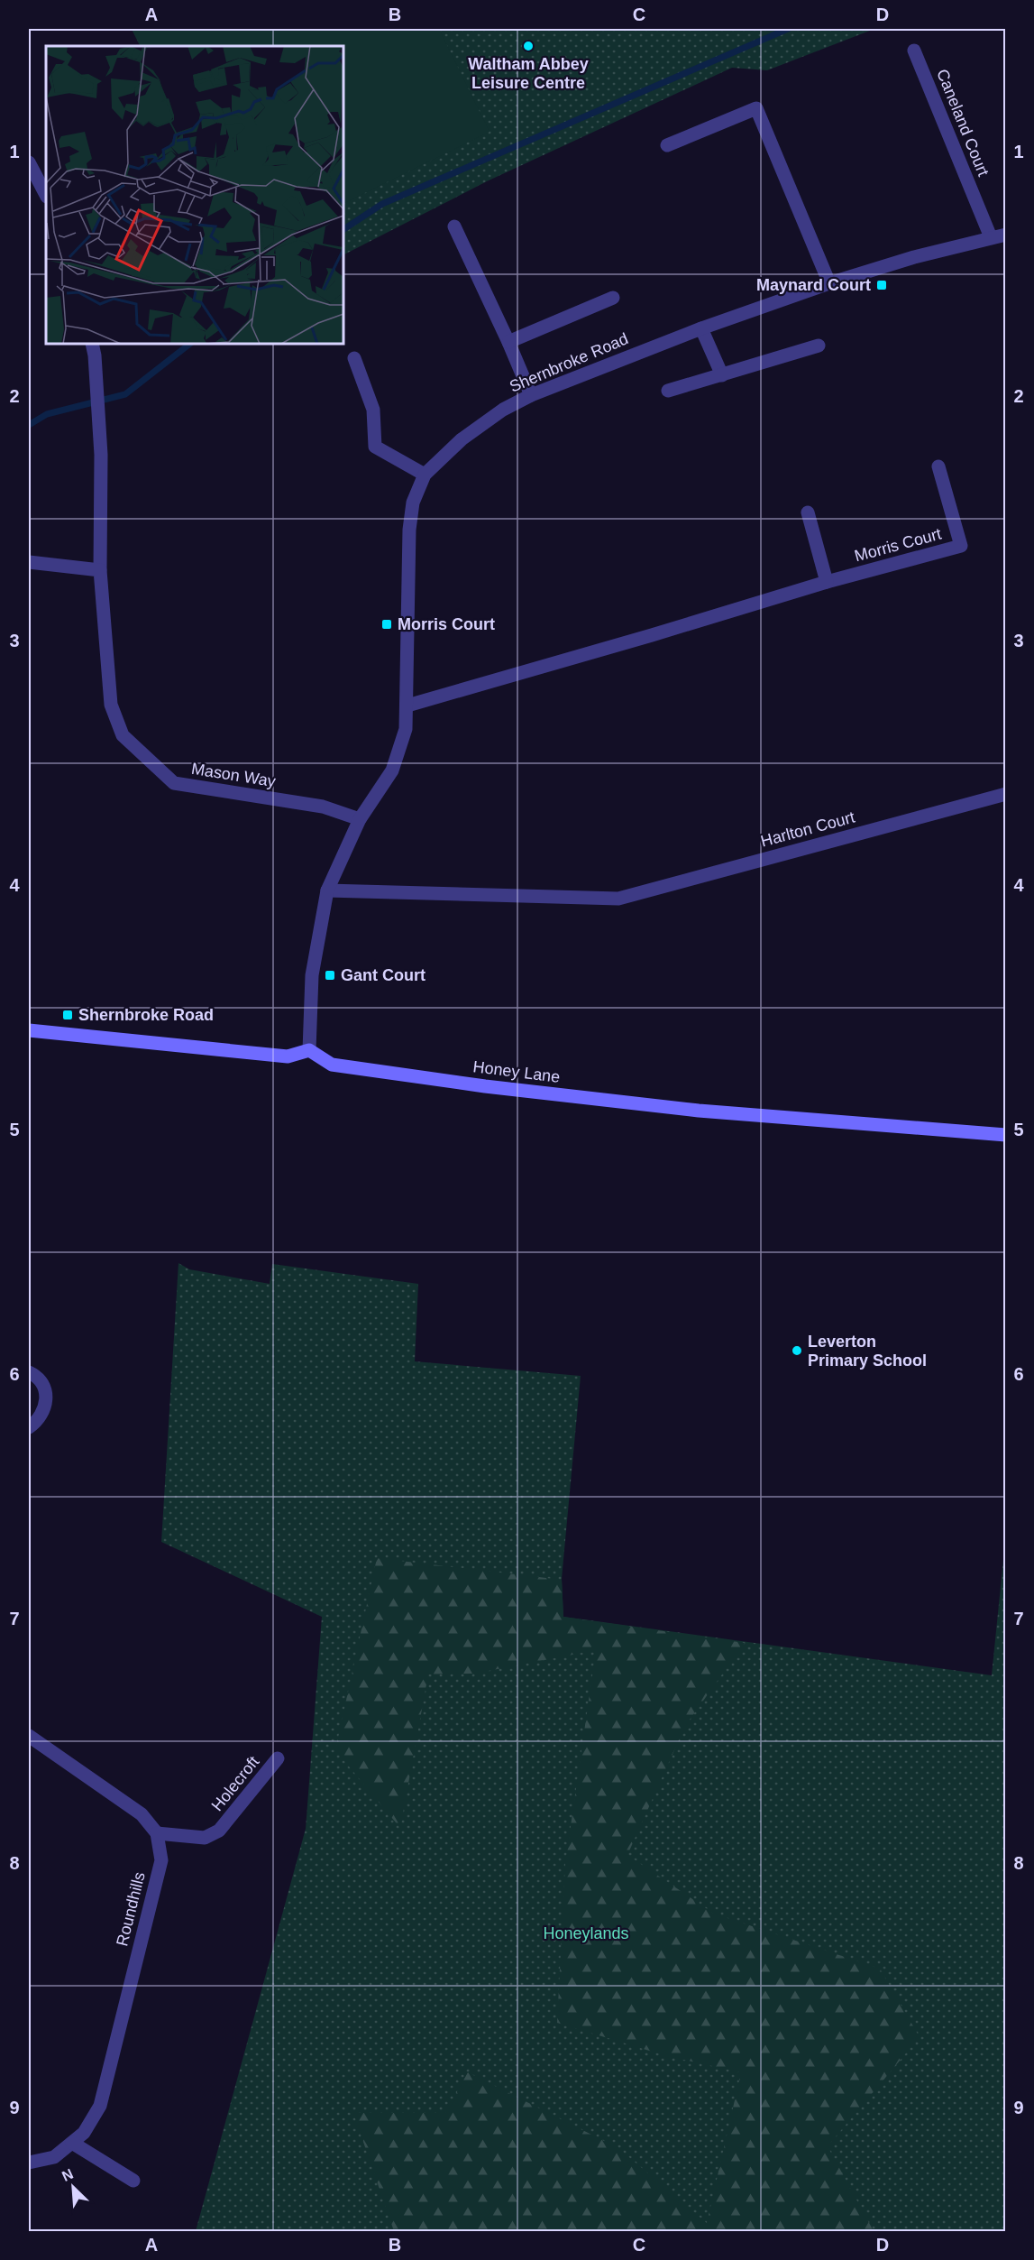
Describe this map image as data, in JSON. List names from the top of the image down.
{
  "streets": {
    "street": [
      "Caneland Court",
      "Shernbroke Road",
      "Morris Court",
      "Mason Way",
      "Harlton Court",
      "Honey Lane",
      "Holecroft",
      "Roundhills"
    ]
  },
  "crossings": [
    ["Caneland Court", "Shernbroke Road"],
    ["Shernbroke Road", "Morris Court"],
    ["Shernbroke Road", "Mason Way"],
    ["Shernbroke Road", "Harlton Court"],
    ["Shernbroke Road", "Honey Lane"],
    ["Holecroft", "Roundhills"]
  ],
  "parks": ["Honeylands"],
  "places": {
    "other": ["Waltham Abbey Leisure Centre", "Leverton Primary School"],
    "transit": [
      "Maynard Court",
      "Morris Court",
      "Gant Court",
      "Shernbroke Road"
    ]
  },
  "north": "top left",
  "grid": {
    "columns": [
      "A",
      "B",
      "C",
      "D"
    ],
    "rows": [
      "1",
      "2",
      "3",
      "4",
      "5",
      "6",
      "7",
      "8",
      "9"
    ]
  }
}
